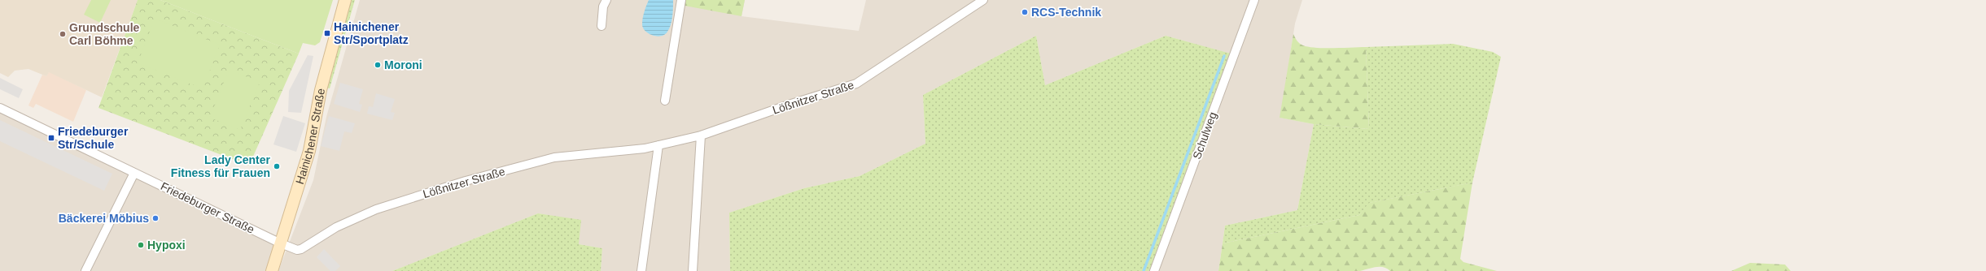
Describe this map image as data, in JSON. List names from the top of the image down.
{
  "streets": {
    "main road": ["Hainichener Straße"],
    "street": ["Lößnitzer Straße", "Schulweg", "Friedeburger Straße"]
  },
  "crossings": [
    ["Lößnitzer Straße", "Hainichener Straße"],
    ["Lößnitzer Straße", "Friedeburger Straße"],
    ["Hainichener Straße", "Friedeburger Straße"]
  ],
  "places": {
    "other": [
      "RCS-Technik",
      "Grundschule Carl Böhme",
      "Moroni",
      "Lady Center Fitness für Frauen",
      "Bäckerei Möbius",
      "Hypoxi"
    ],
    "transit": ["Hainichener Str/Sportplatz", "Friedeburger Str/Schule"]
  }
}
